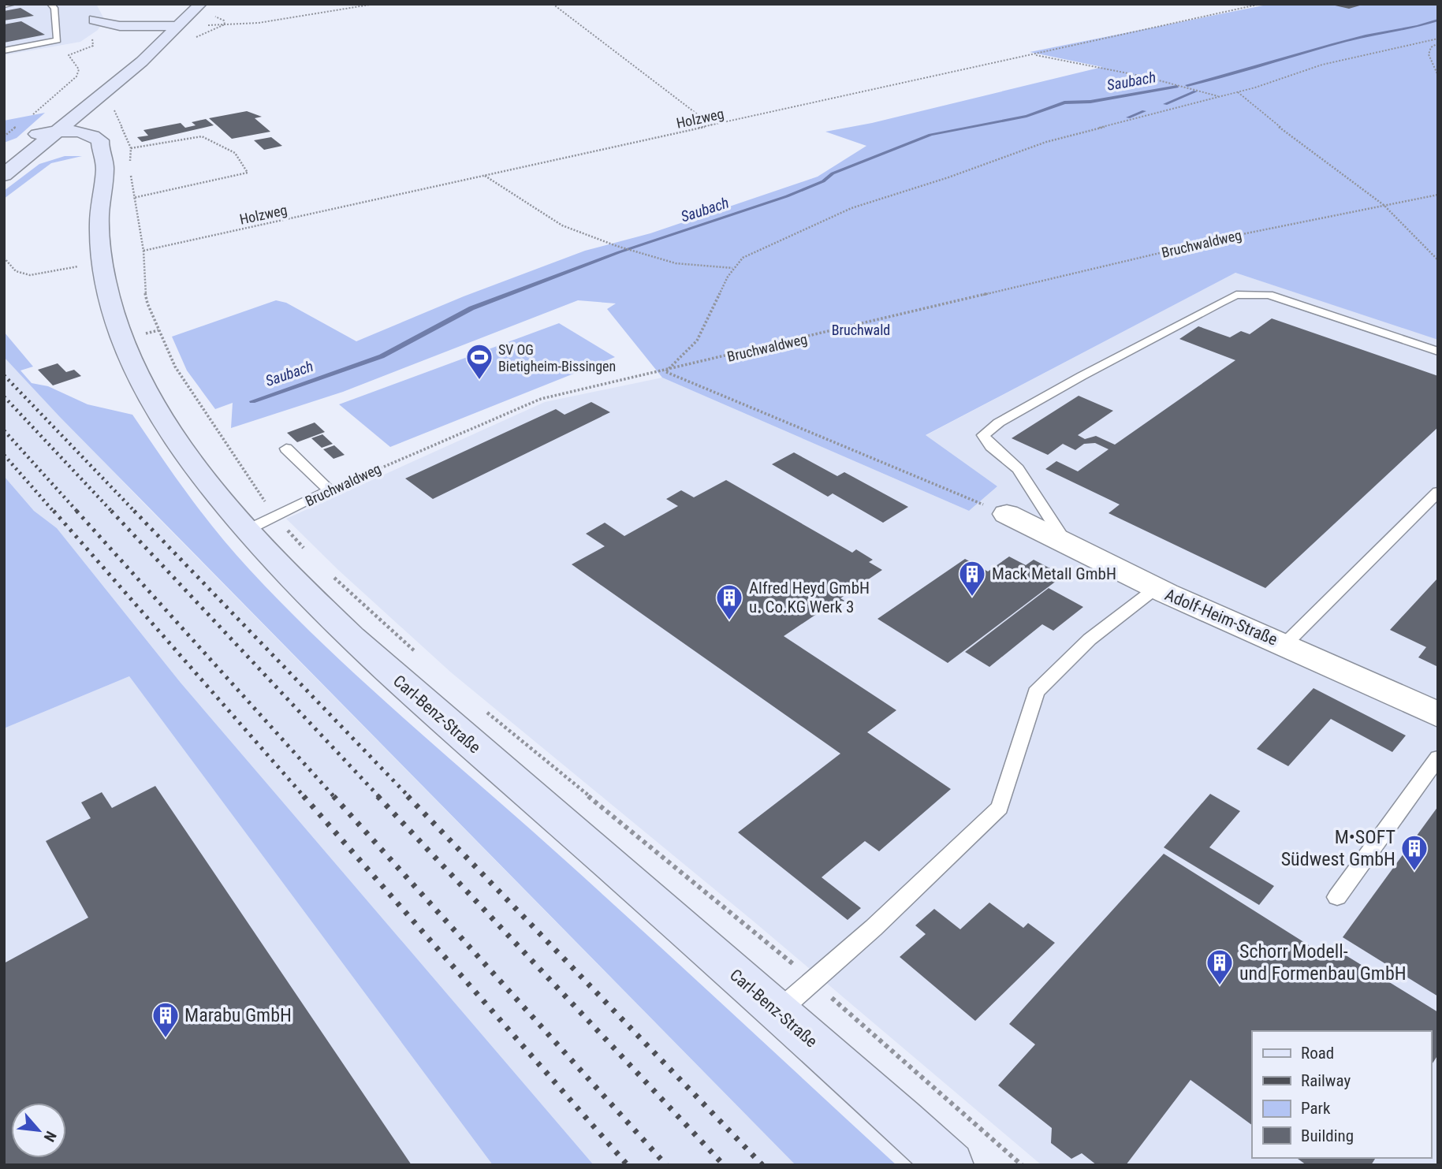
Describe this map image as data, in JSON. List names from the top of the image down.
{
  "streets": {
    "street": ["Adolf-Heim-Straße", "Carl-Benz-Straße"],
    "lane": ["Bruchwaldweg"],
    "path": ["Holzweg"]
  },
  "crossings": [
    ["Bruchwaldweg", "Carl-Benz-Straße"]
  ],
  "water": ["Saubach"],
  "parks": ["Bruchwald"],
  "places": {
    "sports": ["SV OG Bietigheim-Bissingen"],
    "building": [
      "Mack Metall GmbH",
      "Alfred Heyd GmbH u. Co.KG Werk 3",
      "M•SOFT Südwest GmbH",
      "Schorr Modell- und Formenbau GmbH",
      "Marabu GmbH"
    ]
  },
  "legend": [
    "Road",
    "Railway",
    "Park",
    "Building"
  ],
  "north": "bottom right"
}
